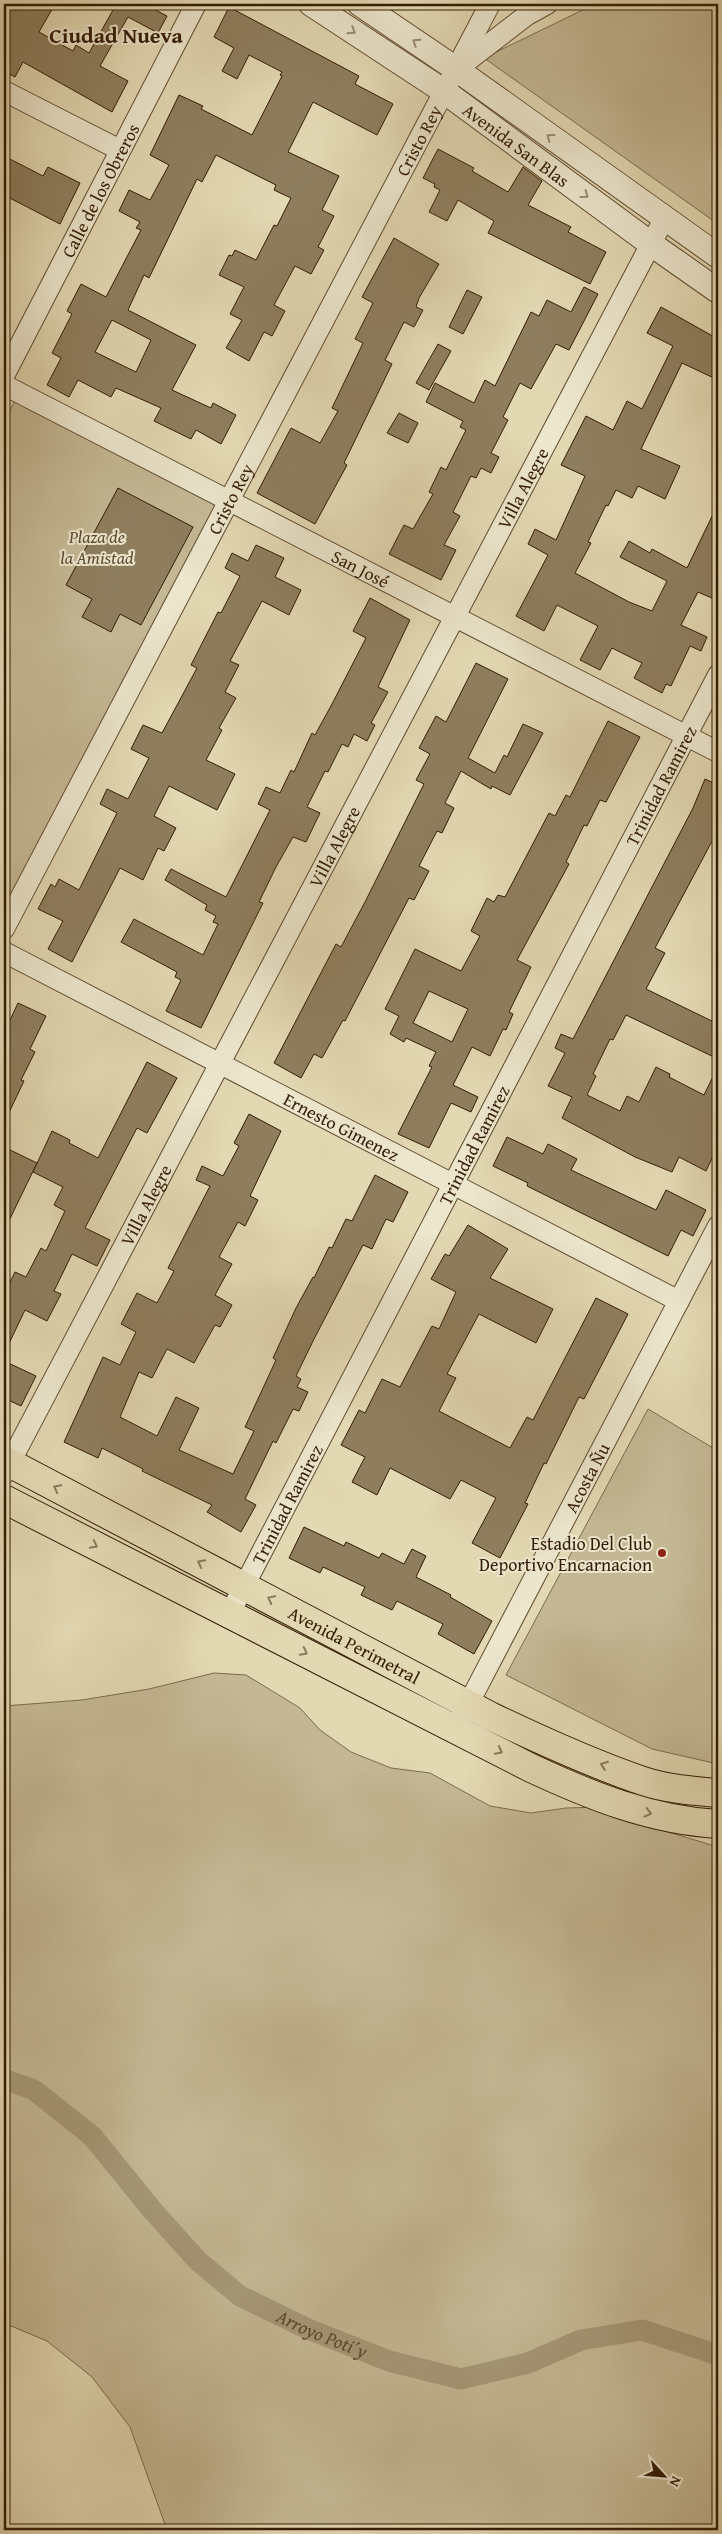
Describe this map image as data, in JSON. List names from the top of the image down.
{
  "streets": {
    "main road": ["Avenida Perimetral"],
    "street": [
      "Cristo Rey",
      "Avenida San Blas",
      "Calle de los Obreros",
      "Villa Alegre",
      "San José",
      "Trinidad Ramirez",
      "Ernesto Gimenez",
      "Acosta Ñu"
    ]
  },
  "crossings": [
    ["Cristo Rey", "Avenida San Blas"],
    ["Cristo Rey", "San José"],
    ["Avenida San Blas", "Villa Alegre"],
    ["Villa Alegre", "San José"],
    ["Villa Alegre", "Ernesto Gimenez"],
    ["Villa Alegre", "Avenida Perimetral"],
    ["San José", "Trinidad Ramirez"],
    ["Trinidad Ramirez", "Ernesto Gimenez"],
    ["Trinidad Ramirez", "Avenida Perimetral"],
    ["Ernesto Gimenez", "Acosta Ñu"],
    ["Acosta Ñu", "Avenida Perimetral"]
  ],
  "districts": ["Ciudad Nueva"],
  "water": ["Arroyo Poti´y"],
  "parks": ["Plaza de la Amistad"],
  "places": ["Estadio Del Club Deportivo Encarnacion"],
  "north": "bottom right"
}
